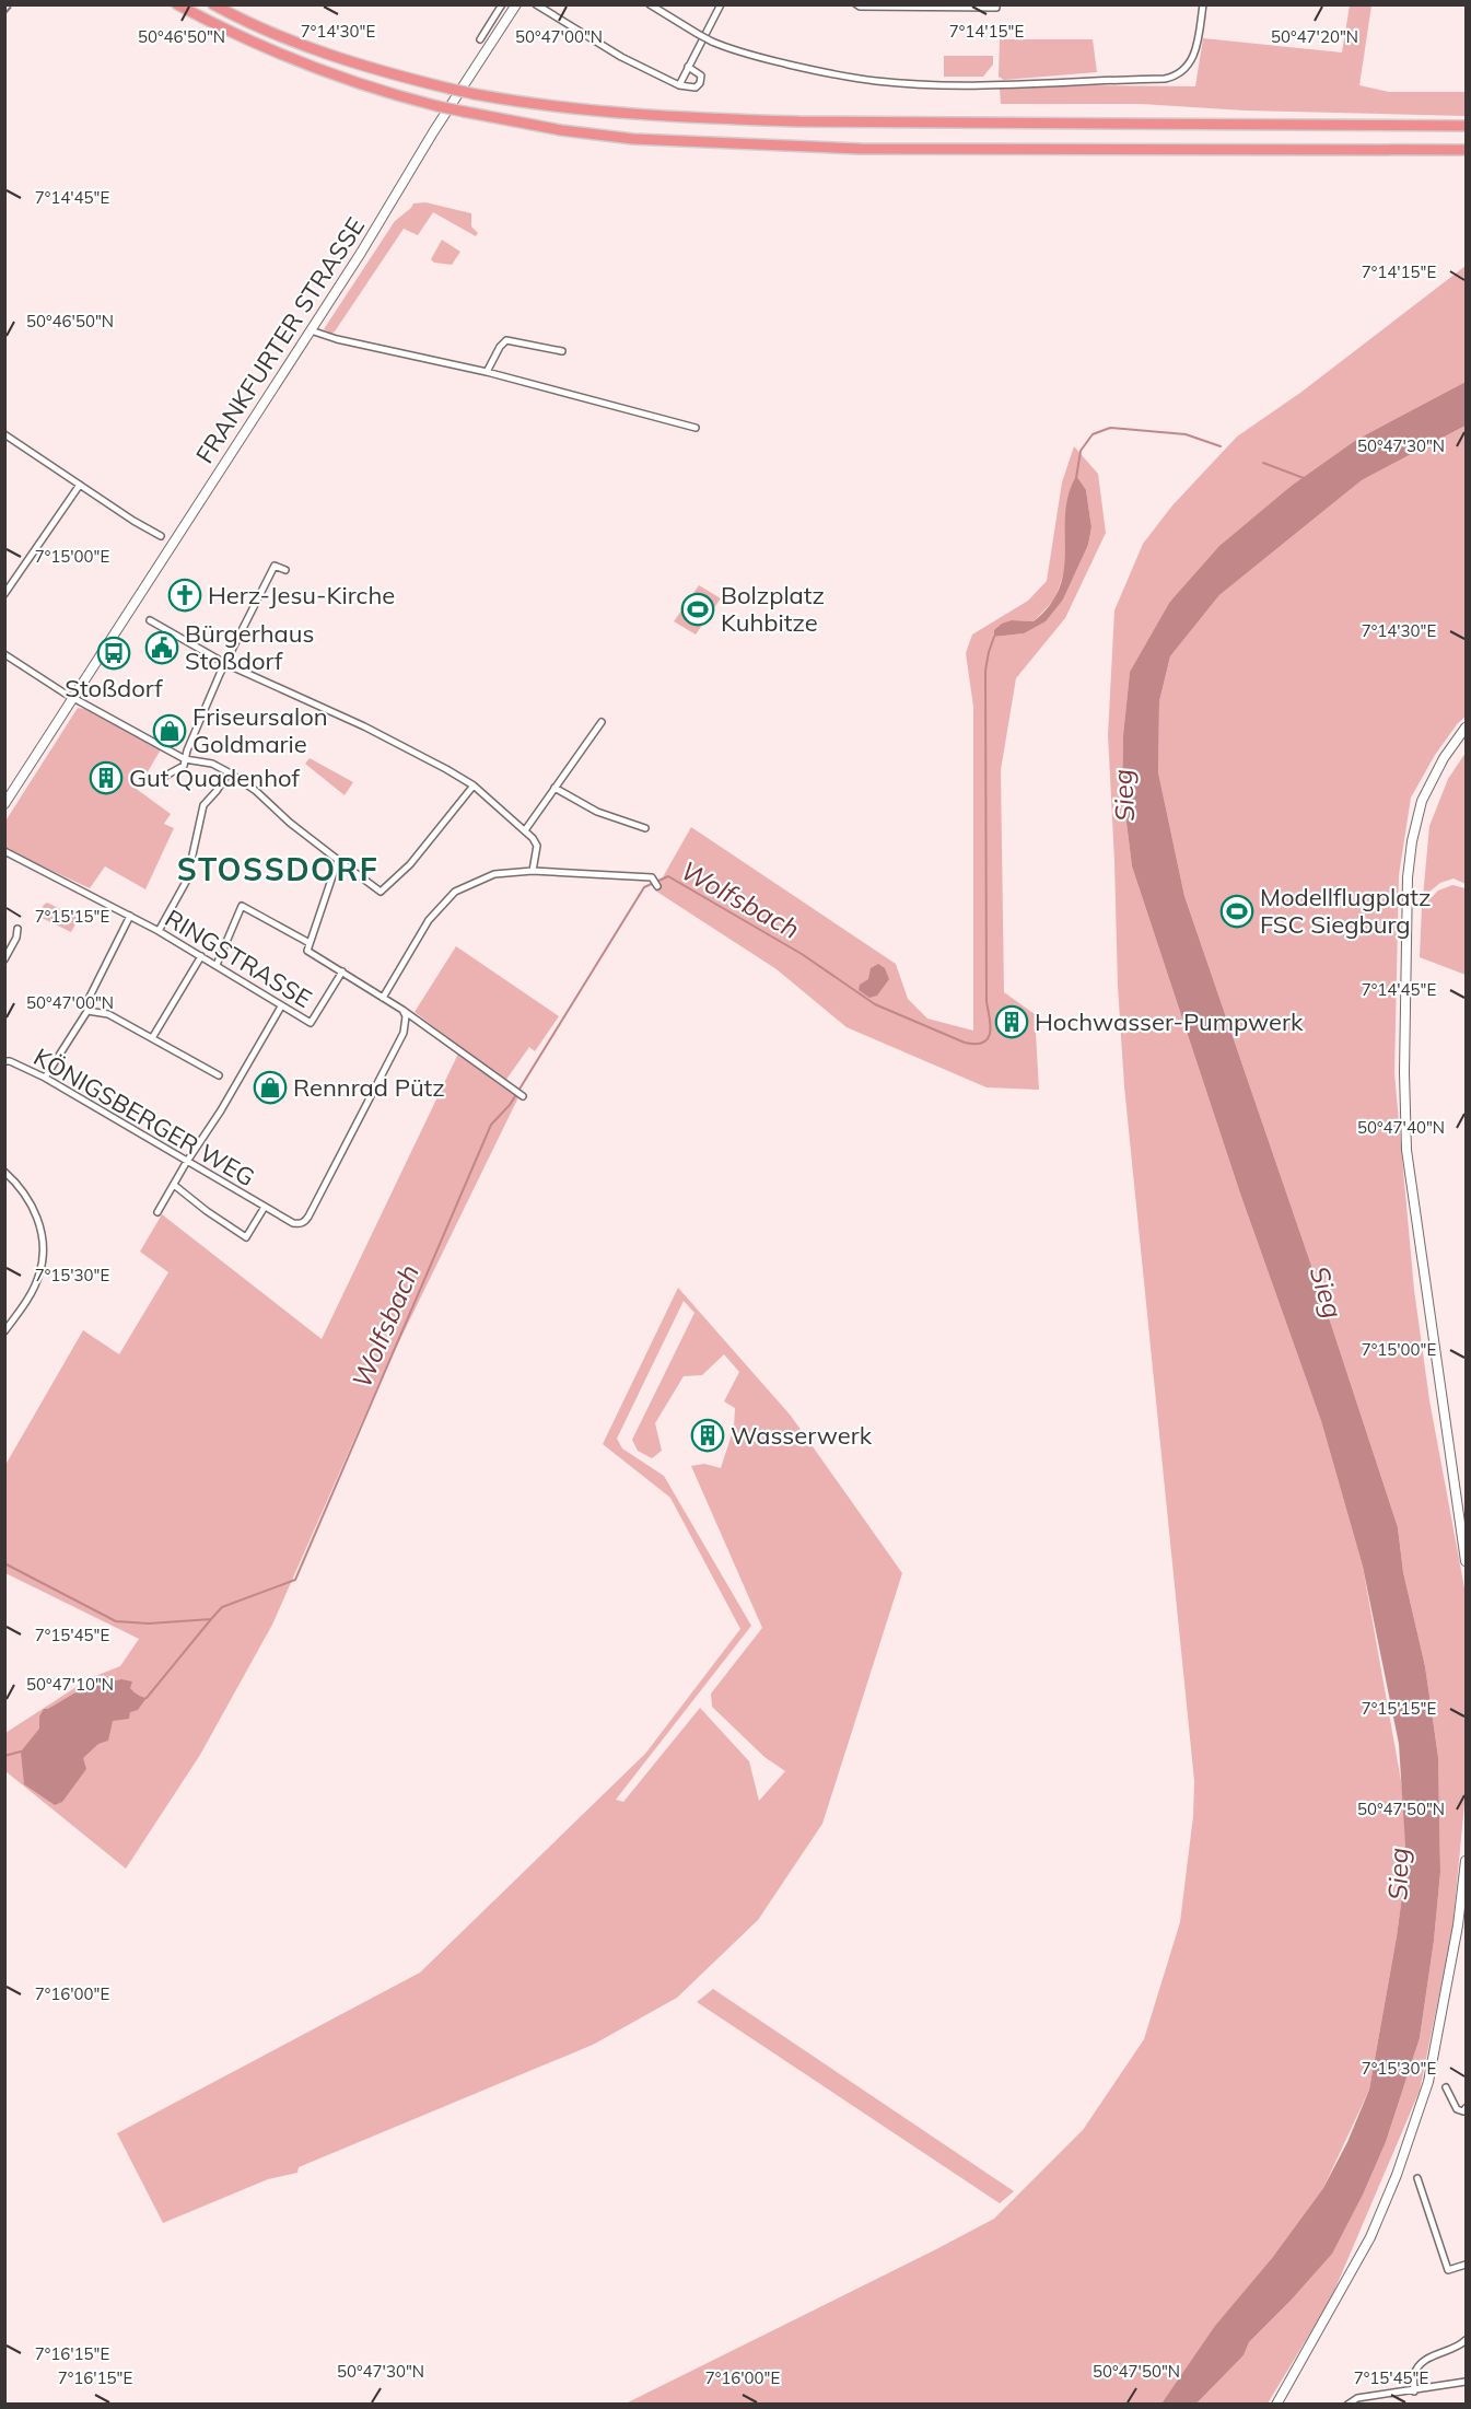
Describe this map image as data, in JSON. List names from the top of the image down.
{
  "streets": {
    "main road": ["FRANKFURTER STRASSE"],
    "street": ["RINGSTRASSE", "KÖNIGSBERGER WEG"]
  },
  "districts": ["STOSSDORF"],
  "water": ["Sieg", "Wolfsbach"],
  "places": {
    "church": ["Herz-Jesu-Kirche"],
    "sports": ["Bolzplatz Kuhbitze", "Modellflugplatz FSC Siegburg"],
    "public building": ["Bürgerhaus Stoßdorf"],
    "bus stop": ["Stoßdorf"],
    "shop": ["Friseursalon Goldmarie", "Rennrad Pütz"],
    "building": ["Gut Quadenhof", "Hochwasser-Pumpwerk", "Wasserwerk"]
  },
  "coordinates": [
    "7°14'30\"E",
    "7°14'15\"E",
    "50°46'50\"N",
    "50°47'00\"N",
    "50°47'20\"N",
    "7°14'45\"E",
    "50°47'30\"N",
    "7°15'00\"E",
    "7°15'15\"E",
    "50°47'40\"N",
    "7°15'30\"E",
    "7°15'45\"E",
    "50°47'10\"N",
    "50°47'50\"N",
    "7°16'00\"E",
    "7°16'15\"E"
  ]
}
